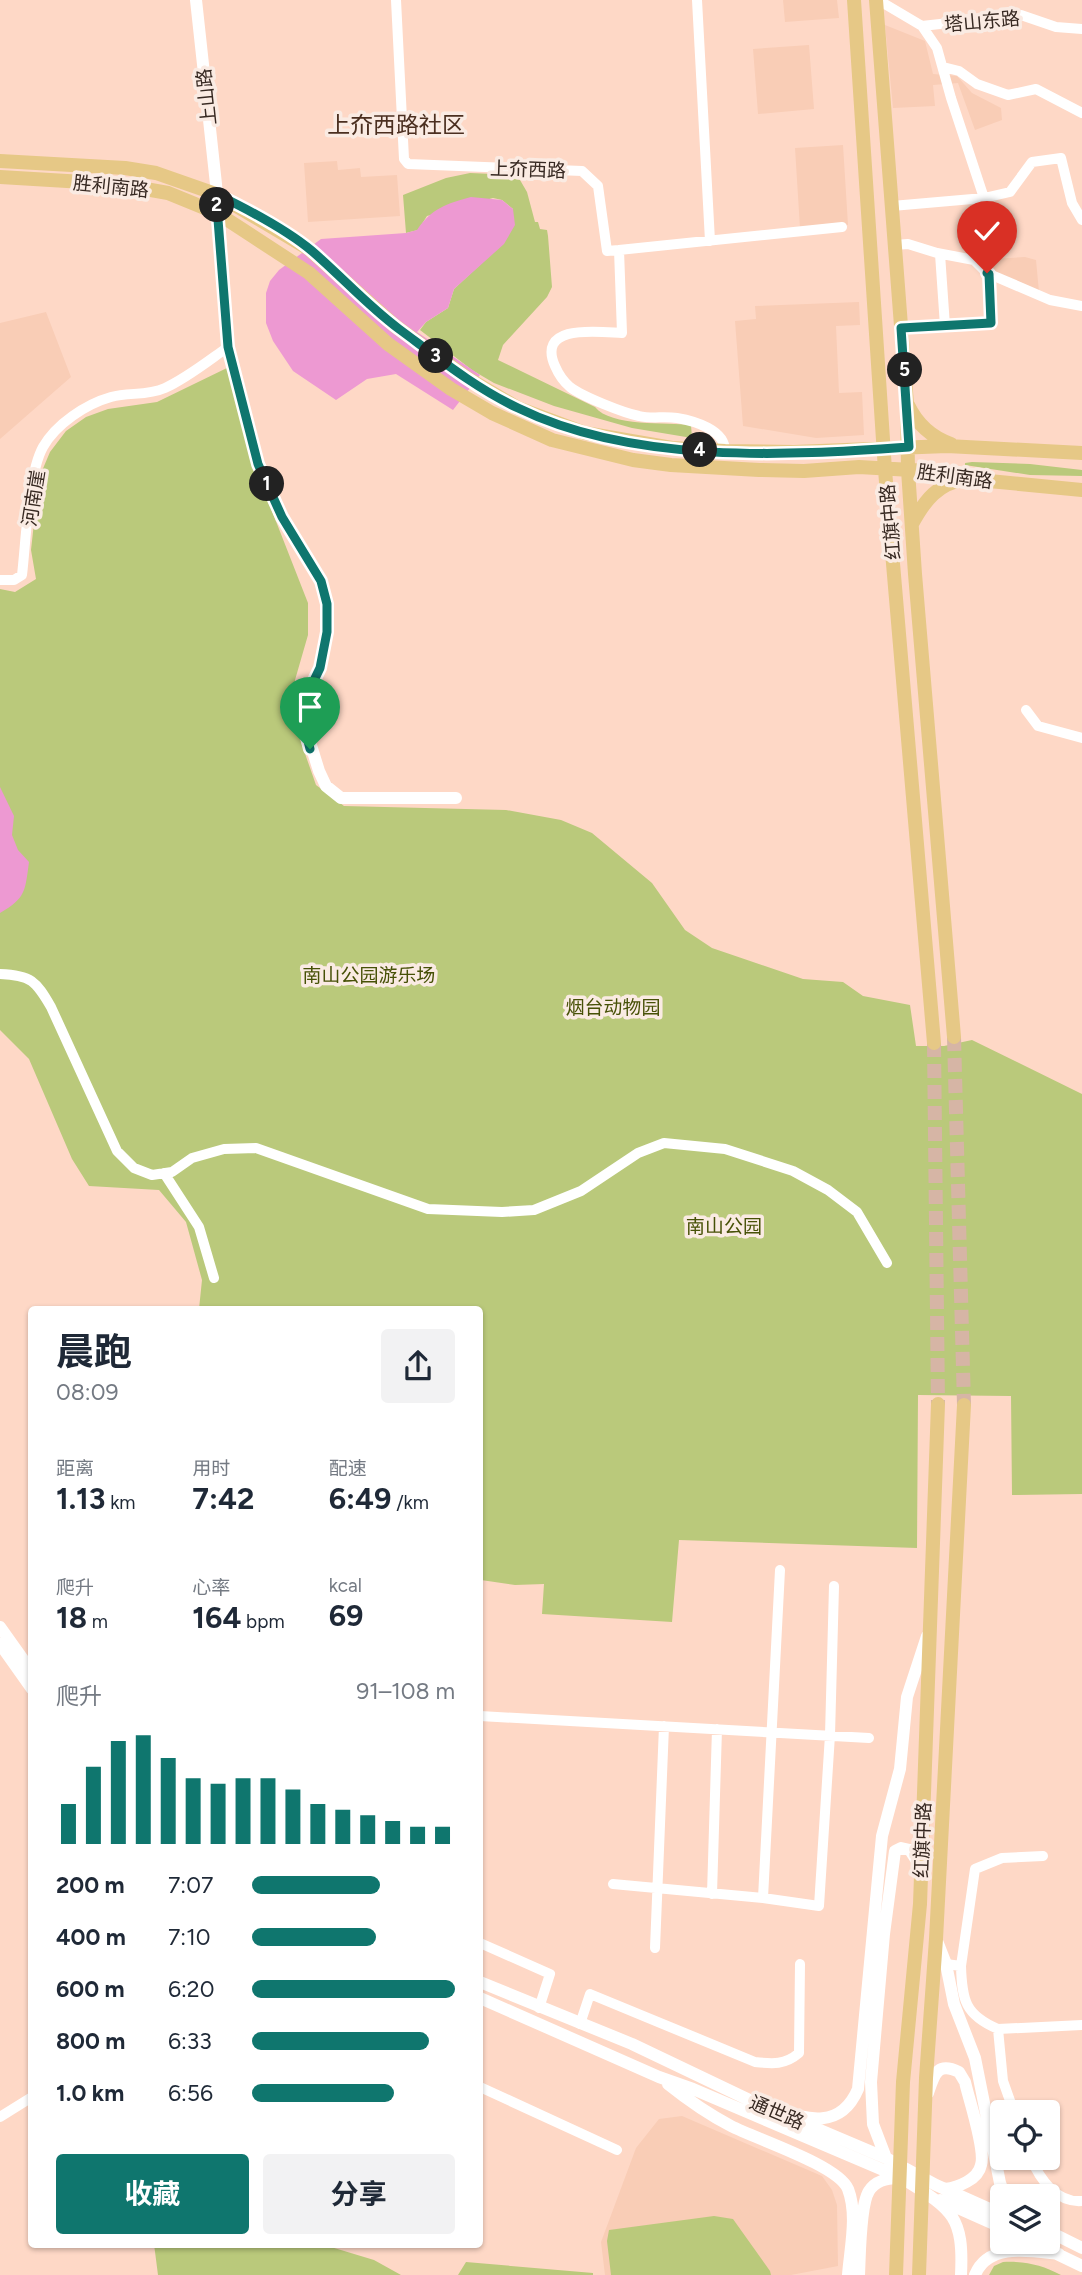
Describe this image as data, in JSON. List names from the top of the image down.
{
  "streets": {
    "main road": [
      "上山路",
      "胜利南路",
      "红旗中路",
      "通世路"
    ],
    "street": ["塔山东路", "上夼西路", "河南崖"]
  },
  "crossings": [
    ["上山路", "胜利南路"],
    ["上山路", "河南崖"],
    ["胜利南路", "红旗中路"]
  ],
  "districts": ["上夼西路社区"],
  "parks": ["南山公园游乐场", "烟台动物园", "南山公园"],
  "page": {
    "pins": [
      "2",
      "3",
      "5",
      "4",
      "1"
    ],
    "heading": ["晨跑", "08:09"],
    "stats": [
      ["距离", "1.13 km"],
      ["用时", "7:42"],
      ["配速", "6:49 /km"],
      ["爬升", "18 m"],
      ["心率", "164 bpm"],
      ["kcal", "69"]
    ],
    "chart": ["爬升", "91–108 m"],
    "list": [
      {
        "name": "200 m",
        "note": "7:07"
      },
      {
        "name": "400 m",
        "note": "7:10"
      },
      {
        "name": "600 m",
        "note": "6:20"
      },
      {
        "name": "800 m",
        "note": "6:33"
      },
      {
        "name": "1.0 km",
        "note": "6:56"
      }
    ],
    "buttons": ["收藏", "分享"]
  }
}
